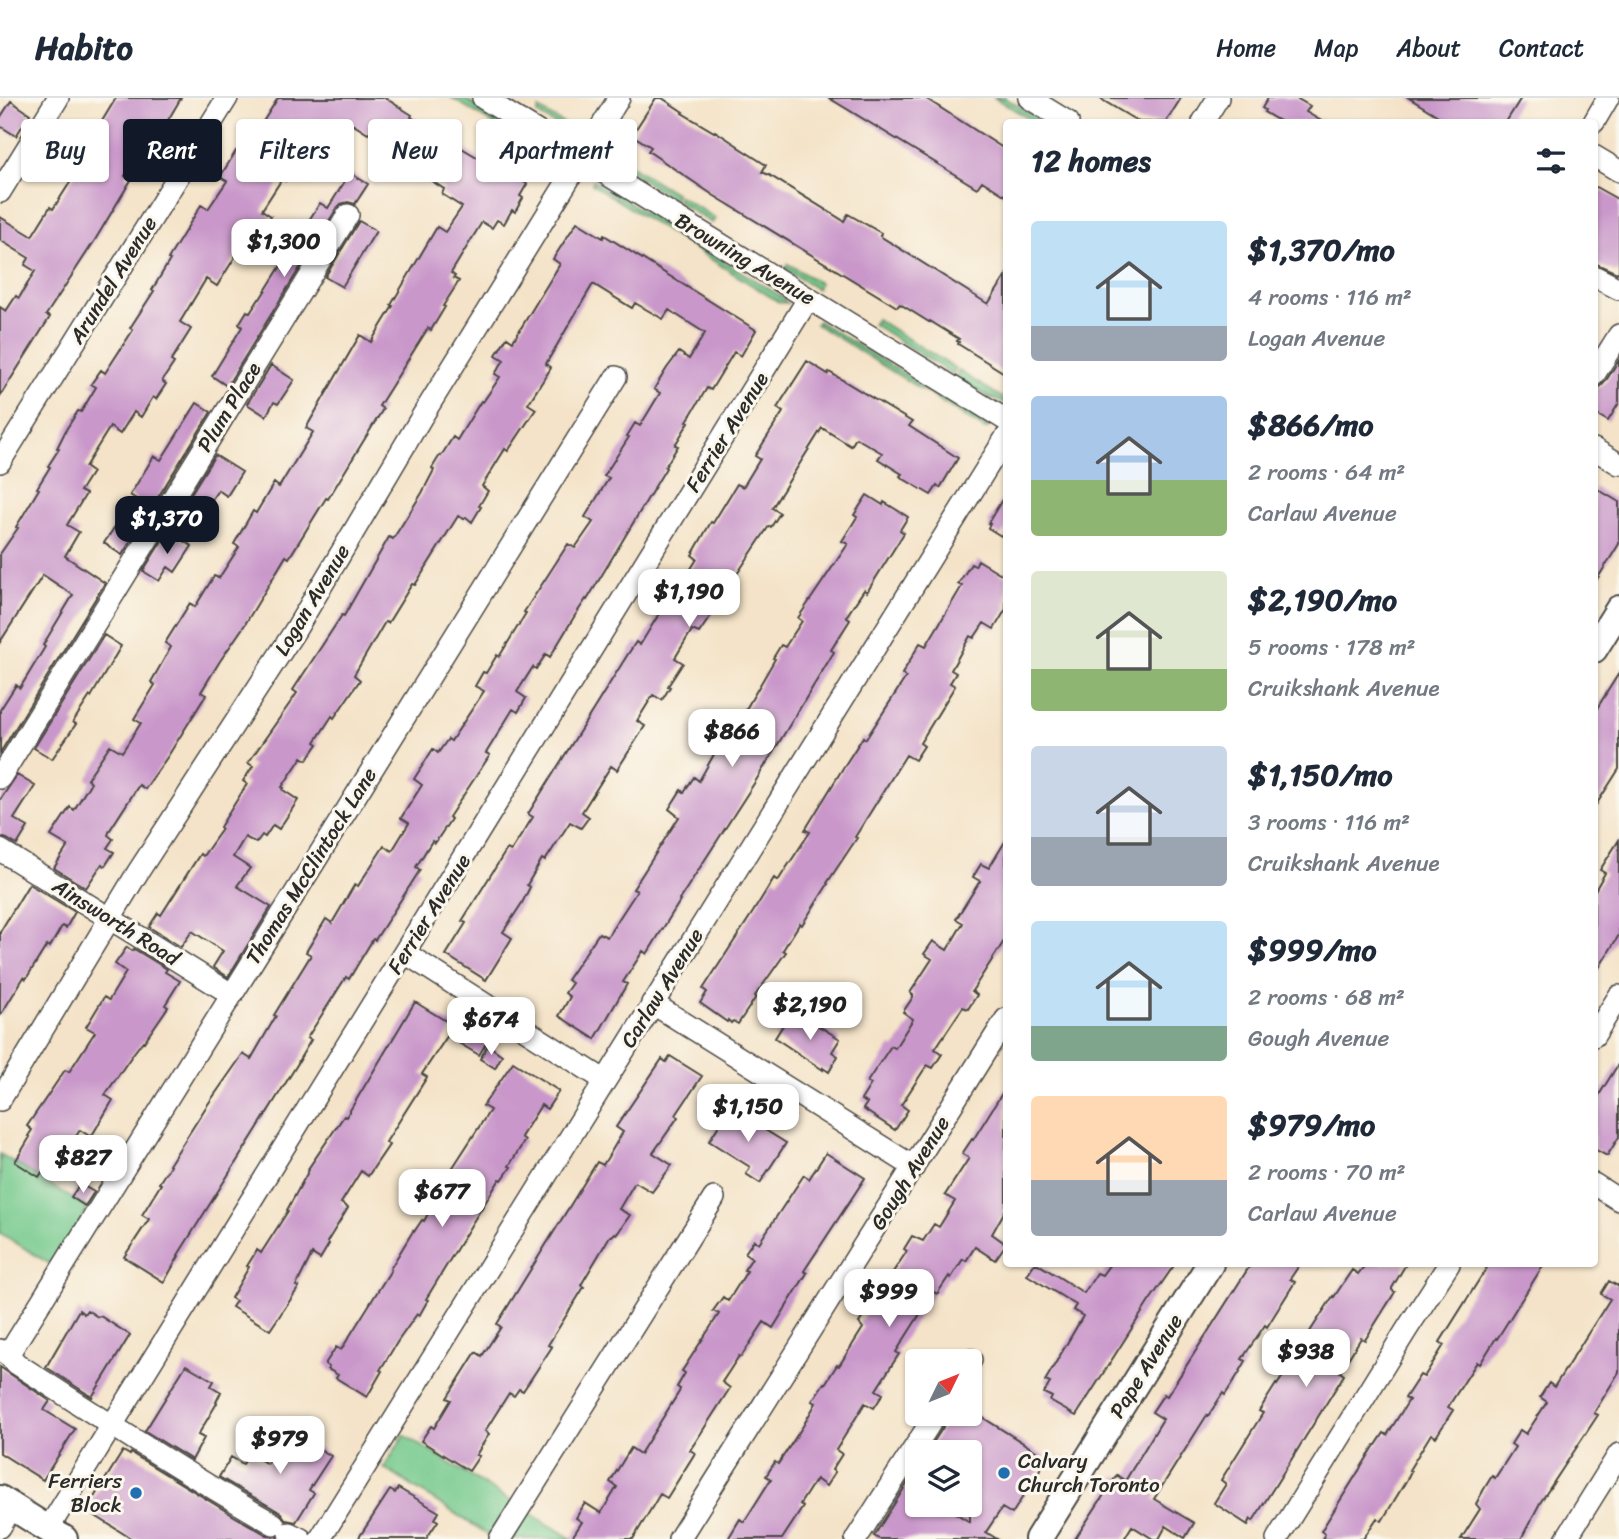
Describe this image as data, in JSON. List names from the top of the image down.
{
  "streets": {
    "main road": ["Pape Avenue"],
    "street": [
      "Browning Avenue",
      "Arundel Avenue",
      "Plum Place",
      "Ferrier Avenue",
      "Logan Avenue",
      "Thomas McClintock Lane",
      "Ainsworth Road",
      "Carlaw Avenue",
      "Gough Avenue"
    ]
  },
  "crossings": [
    ["Browning Avenue", "Ferrier Avenue"],
    ["Logan Avenue", "Ainsworth Road"],
    ["Thomas McClintock Lane", "Ainsworth Road"]
  ],
  "places": ["Calvary Church Toronto", "Ferriers Block"],
  "north": "top right",
  "page": {
    "header": "Habito",
    "nav": [
      "Home",
      "Map",
      "About",
      "Contact"
    ],
    "chip": [
      "Buy",
      "Rent",
      "Filters",
      "New",
      "Apartment"
    ],
    "heading": "12 homes",
    "list": [
      {
        "name": "$1,370/mo",
        "note": "4 rooms · 116 m² · Logan Avenue"
      },
      {
        "name": "$866/mo",
        "note": "2 rooms · 64 m² · Carlaw Avenue"
      },
      {
        "name": "$2,190/mo",
        "note": "5 rooms · 178 m² · Cruikshank Avenue"
      },
      {
        "name": "$1,150/mo",
        "note": "3 rooms · 116 m² · Cruikshank Avenue"
      },
      {
        "name": "$999/mo",
        "note": "2 rooms · 68 m² · Gough Avenue"
      },
      {
        "name": "$979/mo",
        "note": "2 rooms · 70 m² · Carlaw Avenue"
      }
    ],
    "price": [
      "$1,300",
      "$1,370",
      "$1,190",
      "$866",
      "$2,190",
      "$674",
      "$1,150",
      "$827",
      "$677",
      "$999",
      "$938",
      "$979"
    ]
  }
}
